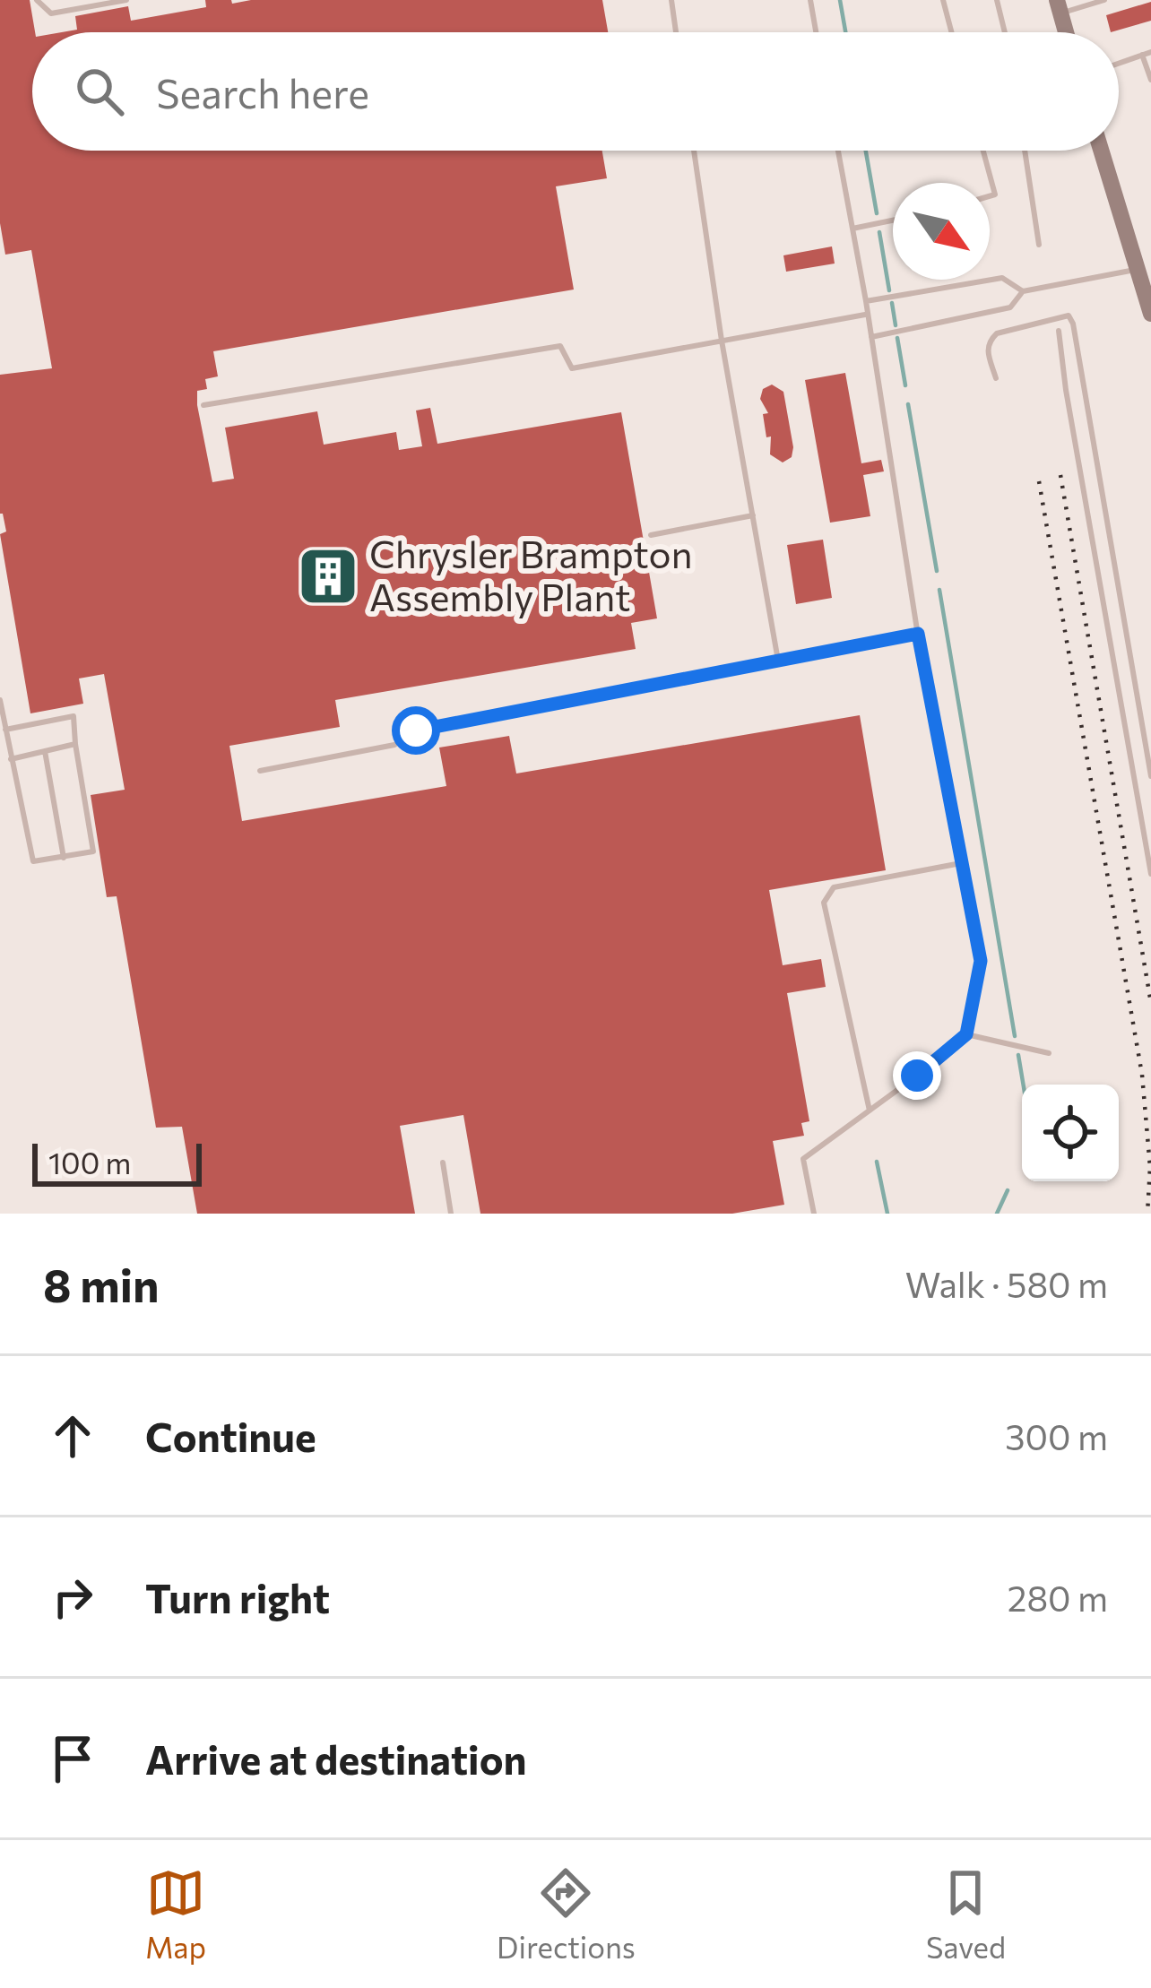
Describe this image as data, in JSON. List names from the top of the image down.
{
  "places": {
    "building": ["Chrysler Brampton Assembly Plant"]
  },
  "scale_bar": "100 m",
  "north": "bottom right",
  "page": {
    "search": "Search here",
    "scale": "100 m",
    "heading": ["8 min", "Walk · 580 m"],
    "list": [
      ["Continue", "300 m"],
      ["Turn right", "280 m"],
      "Arrive at destination"
    ],
    "nav": ["Map", "Directions", "Saved"]
  }
}
